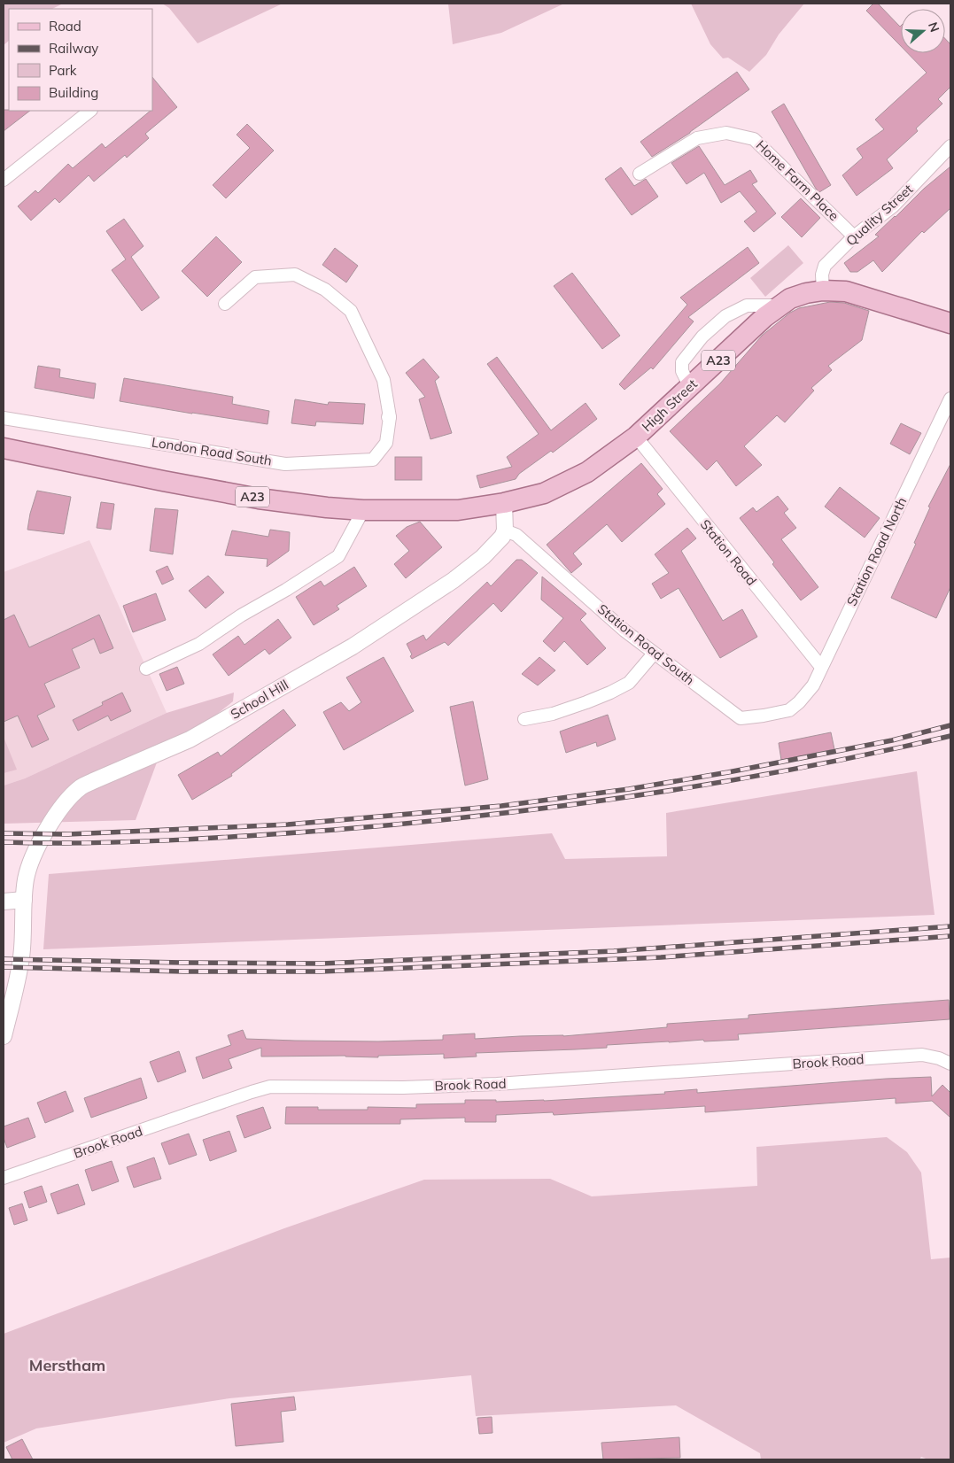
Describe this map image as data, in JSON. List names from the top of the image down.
{
  "streets": {
    "main road": ["A23", "High Street"],
    "street": [
      "Home Farm Place",
      "Quality Street",
      "London Road South",
      "Station Road North",
      "Station Road",
      "Station Road South",
      "School Hill",
      "Brook Road"
    ]
  },
  "crossings": [
    ["Home Farm Place", "Quality Street"],
    ["Quality Street", "High Street"],
    ["A23", "High Street"],
    ["High Street", "Station Road"],
    ["Station Road North", "Station Road"],
    ["Station Road North", "Station Road South"],
    ["Station Road South", "School Hill"]
  ],
  "districts": ["Merstham"],
  "legend": [
    "Road",
    "Railway",
    "Park",
    "Building"
  ],
  "north": "right"
}
